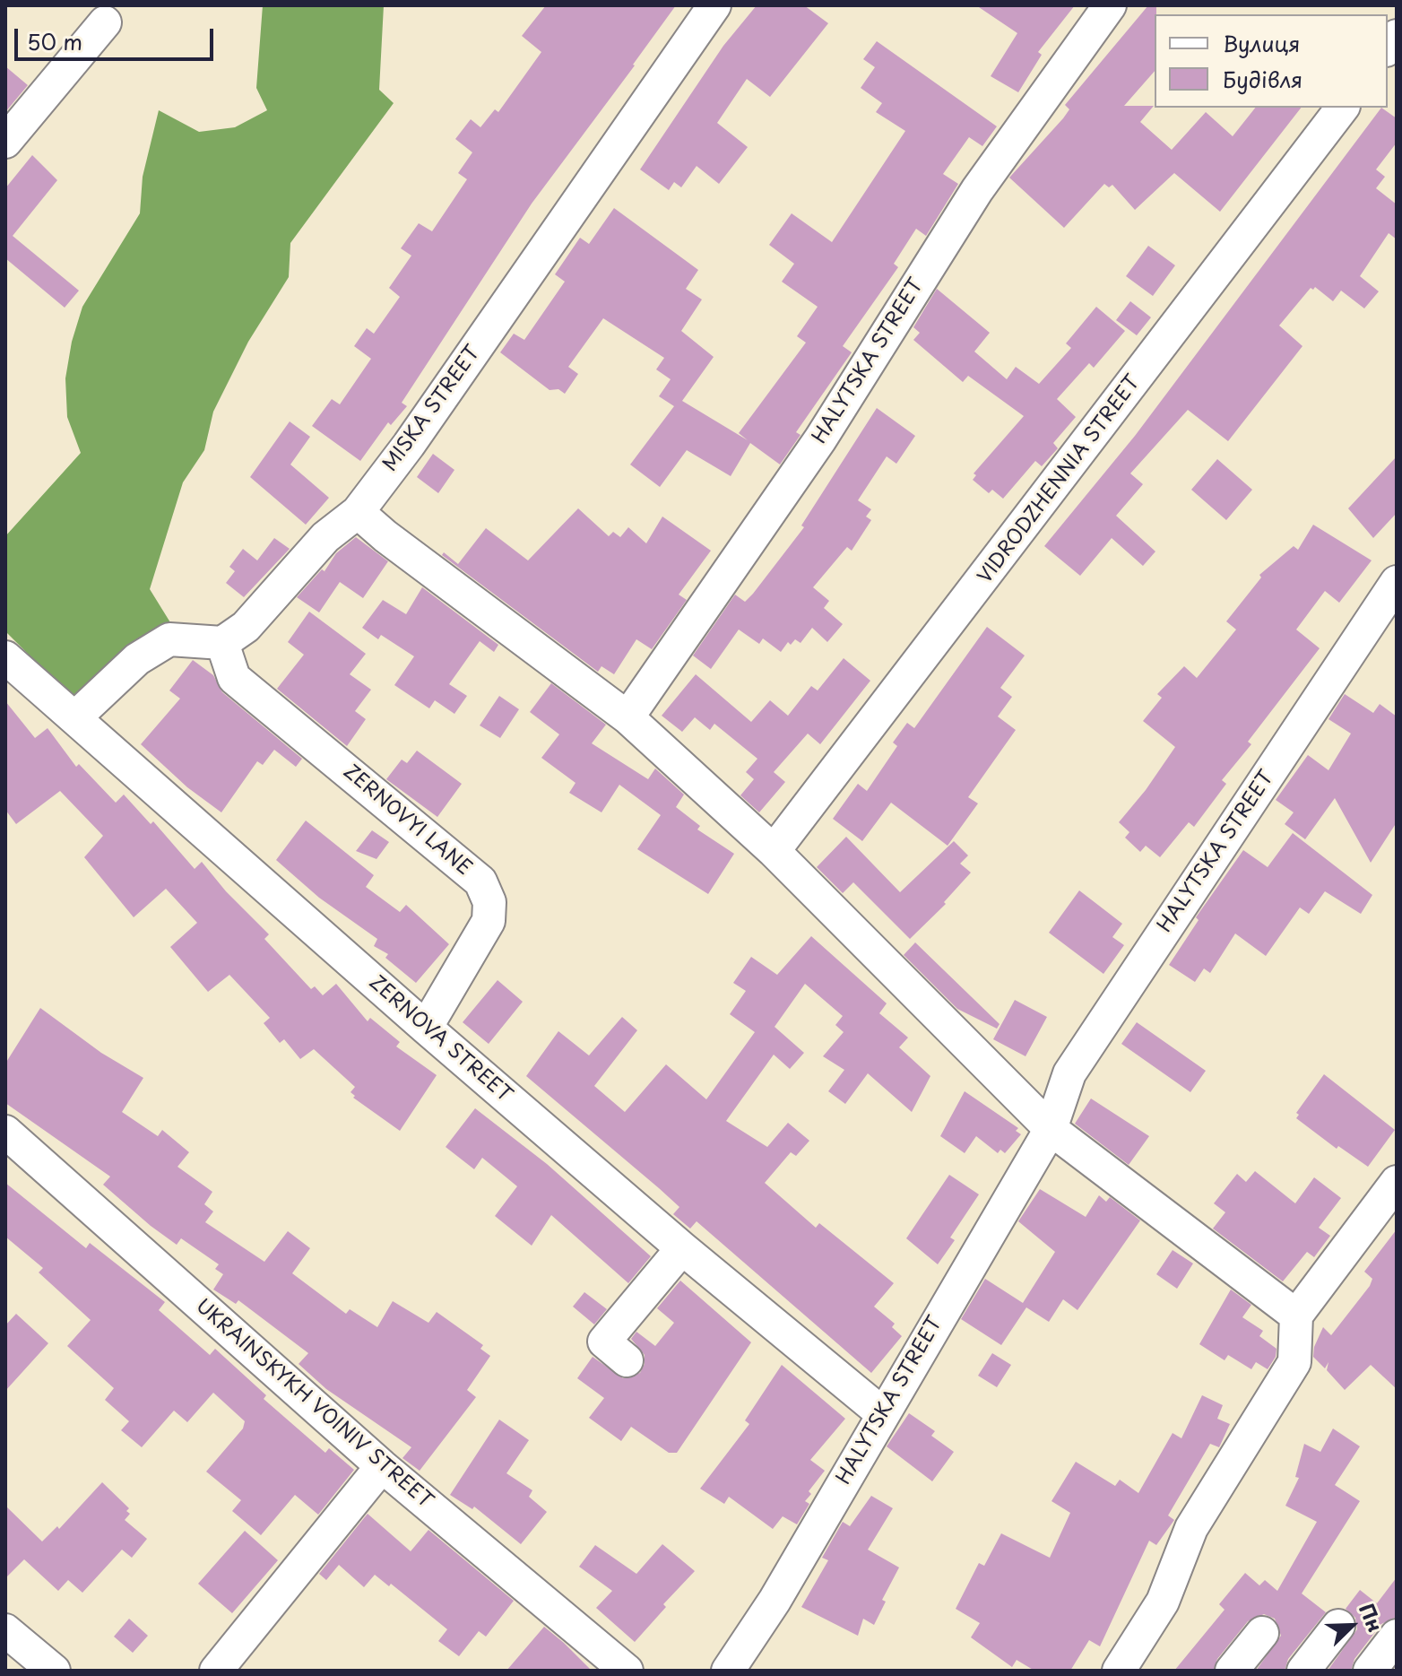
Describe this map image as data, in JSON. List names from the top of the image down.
{
  "streets": {
    "street": [
      "HALYTSKA STREET",
      "MISKA STREET",
      "VIDRODZHENNIA STREET",
      "ZERNOVYI LANE",
      "ZERNOVA STREET",
      "UKRAINSKYKH VOINIV STREET"
    ]
  },
  "crossings": [
    ["HALYTSKA STREET", "ZERNOVA STREET"],
    ["MISKA STREET", "ZERNOVYI LANE"],
    ["ZERNOVYI LANE", "ZERNOVA STREET"]
  ],
  "legend": ["Вулиця", "Будівля"],
  "scale_bar": "50 m",
  "north": "top right"
}
